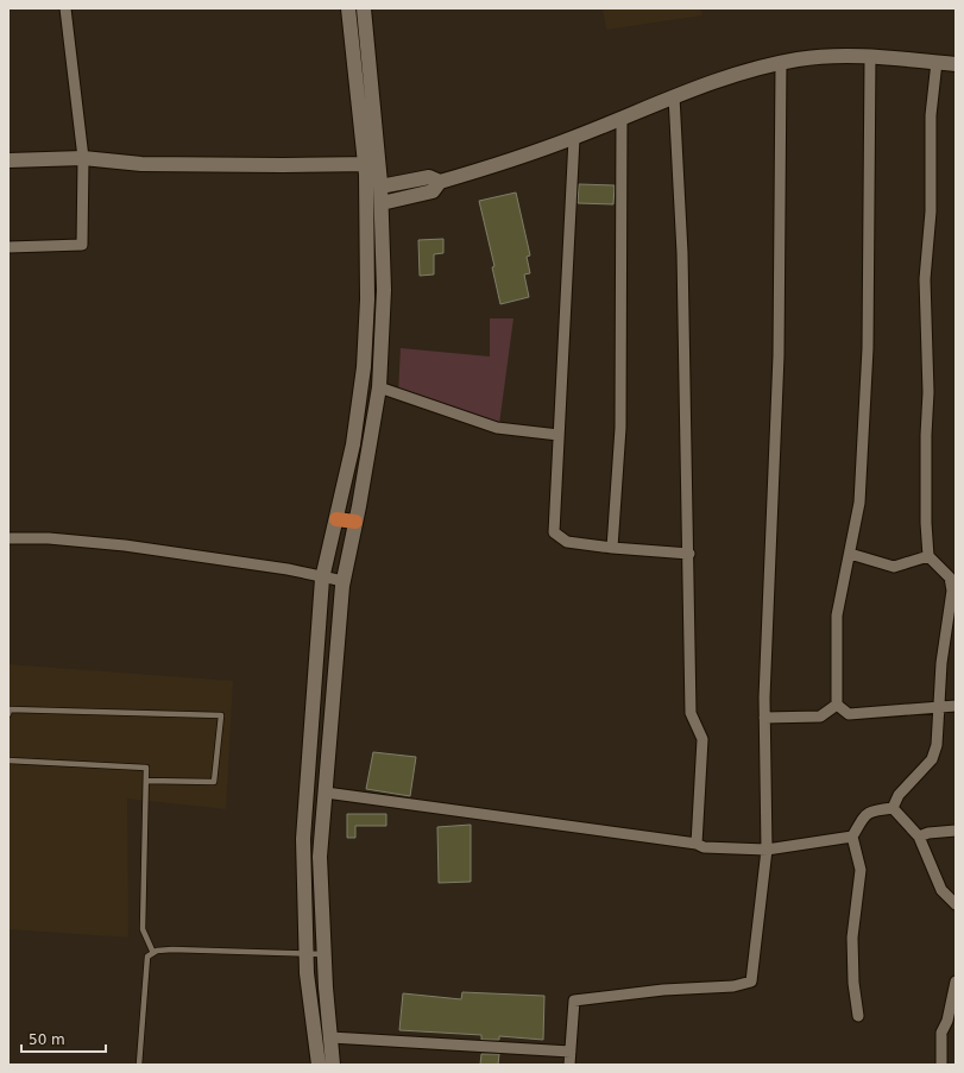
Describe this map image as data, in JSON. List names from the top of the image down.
{
  "scale_bar": "50 m"
}
